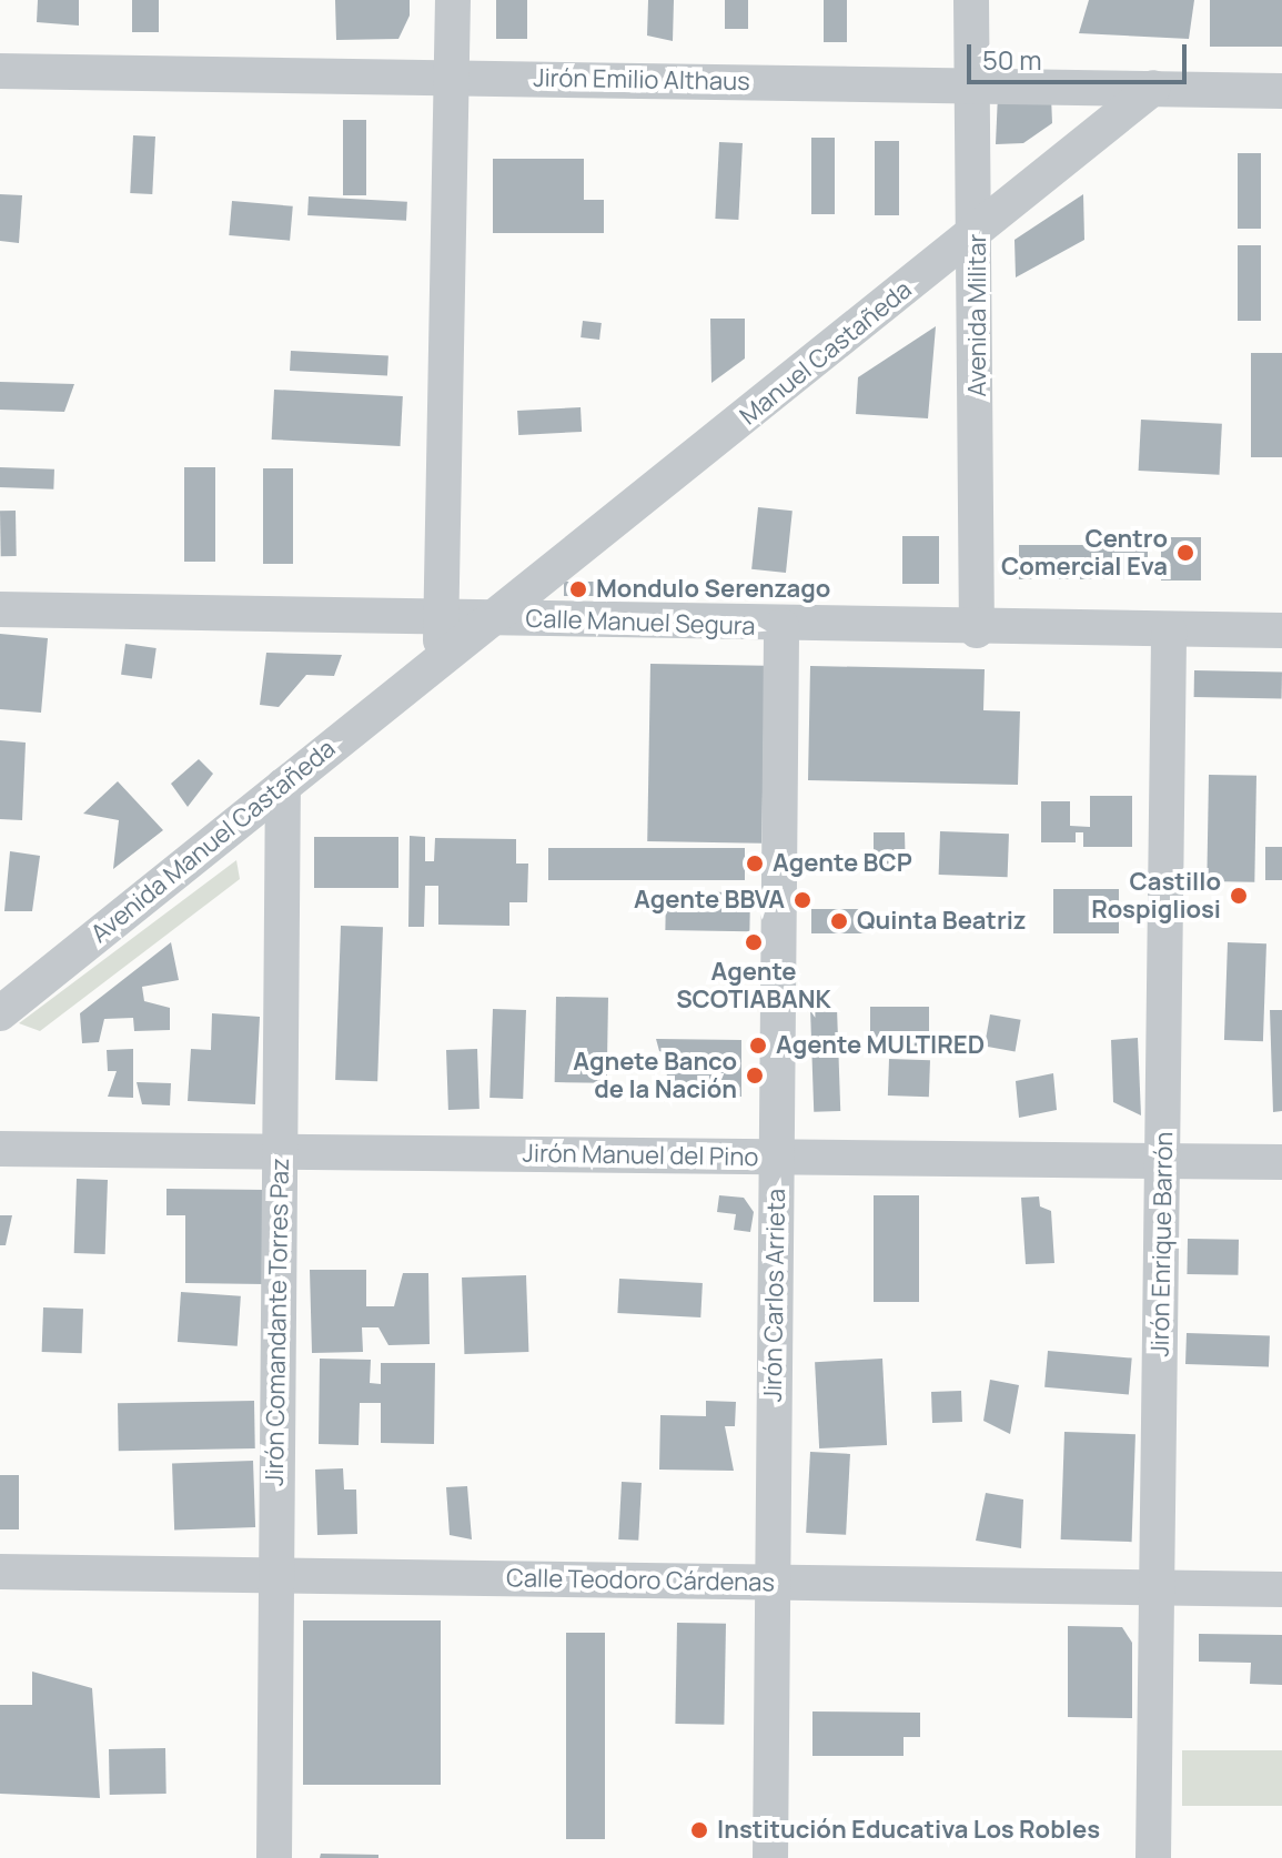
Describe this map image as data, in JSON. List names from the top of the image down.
{
  "streets": {
    "street": [
      "Jirón Emilio Althaus",
      "Avenida Militar",
      "Manuel Castañeda",
      "Calle Manuel Segura",
      "Avenida Manuel Castañeda",
      "Jirón Manuel del Pino",
      "Jirón Enrique Barrón",
      "Jirón Carlos Arrieta",
      "Jirón Comandante Torres Paz",
      "Calle Teodoro Cárdenas"
    ]
  },
  "crossings": [
    ["Jirón Emilio Althaus", "Avenida Militar"],
    ["Jirón Emilio Althaus", "Manuel Castañeda"],
    ["Avenida Militar", "Manuel Castañeda"],
    ["Avenida Militar", "Calle Manuel Segura"],
    ["Manuel Castañeda", "Calle Manuel Segura"],
    ["Manuel Castañeda", "Avenida Manuel Castañeda"],
    ["Calle Manuel Segura", "Avenida Manuel Castañeda"],
    ["Calle Manuel Segura", "Jirón Enrique Barrón"],
    ["Calle Manuel Segura", "Jirón Carlos Arrieta"],
    ["Avenida Manuel Castañeda", "Jirón Comandante Torres Paz"],
    ["Jirón Manuel del Pino", "Jirón Enrique Barrón"],
    ["Jirón Manuel del Pino", "Jirón Carlos Arrieta"],
    ["Jirón Manuel del Pino", "Jirón Comandante Torres Paz"],
    ["Jirón Enrique Barrón", "Calle Teodoro Cárdenas"],
    ["Jirón Carlos Arrieta", "Calle Teodoro Cárdenas"],
    ["Jirón Comandante Torres Paz", "Calle Teodoro Cárdenas"]
  ],
  "places": [
    "Centro Comercial Eva",
    "Mondulo Serenzago",
    "Agente BCP",
    "Castillo Rospigliosi",
    "Agente BBVA",
    "Quinta Beatriz",
    "Agente SCOTIABANK",
    "Agente MULTIRED",
    "Agnete Banco de la Nación",
    "Institución Educativa Los Robles"
  ],
  "scale_bar": "50 m"
}
